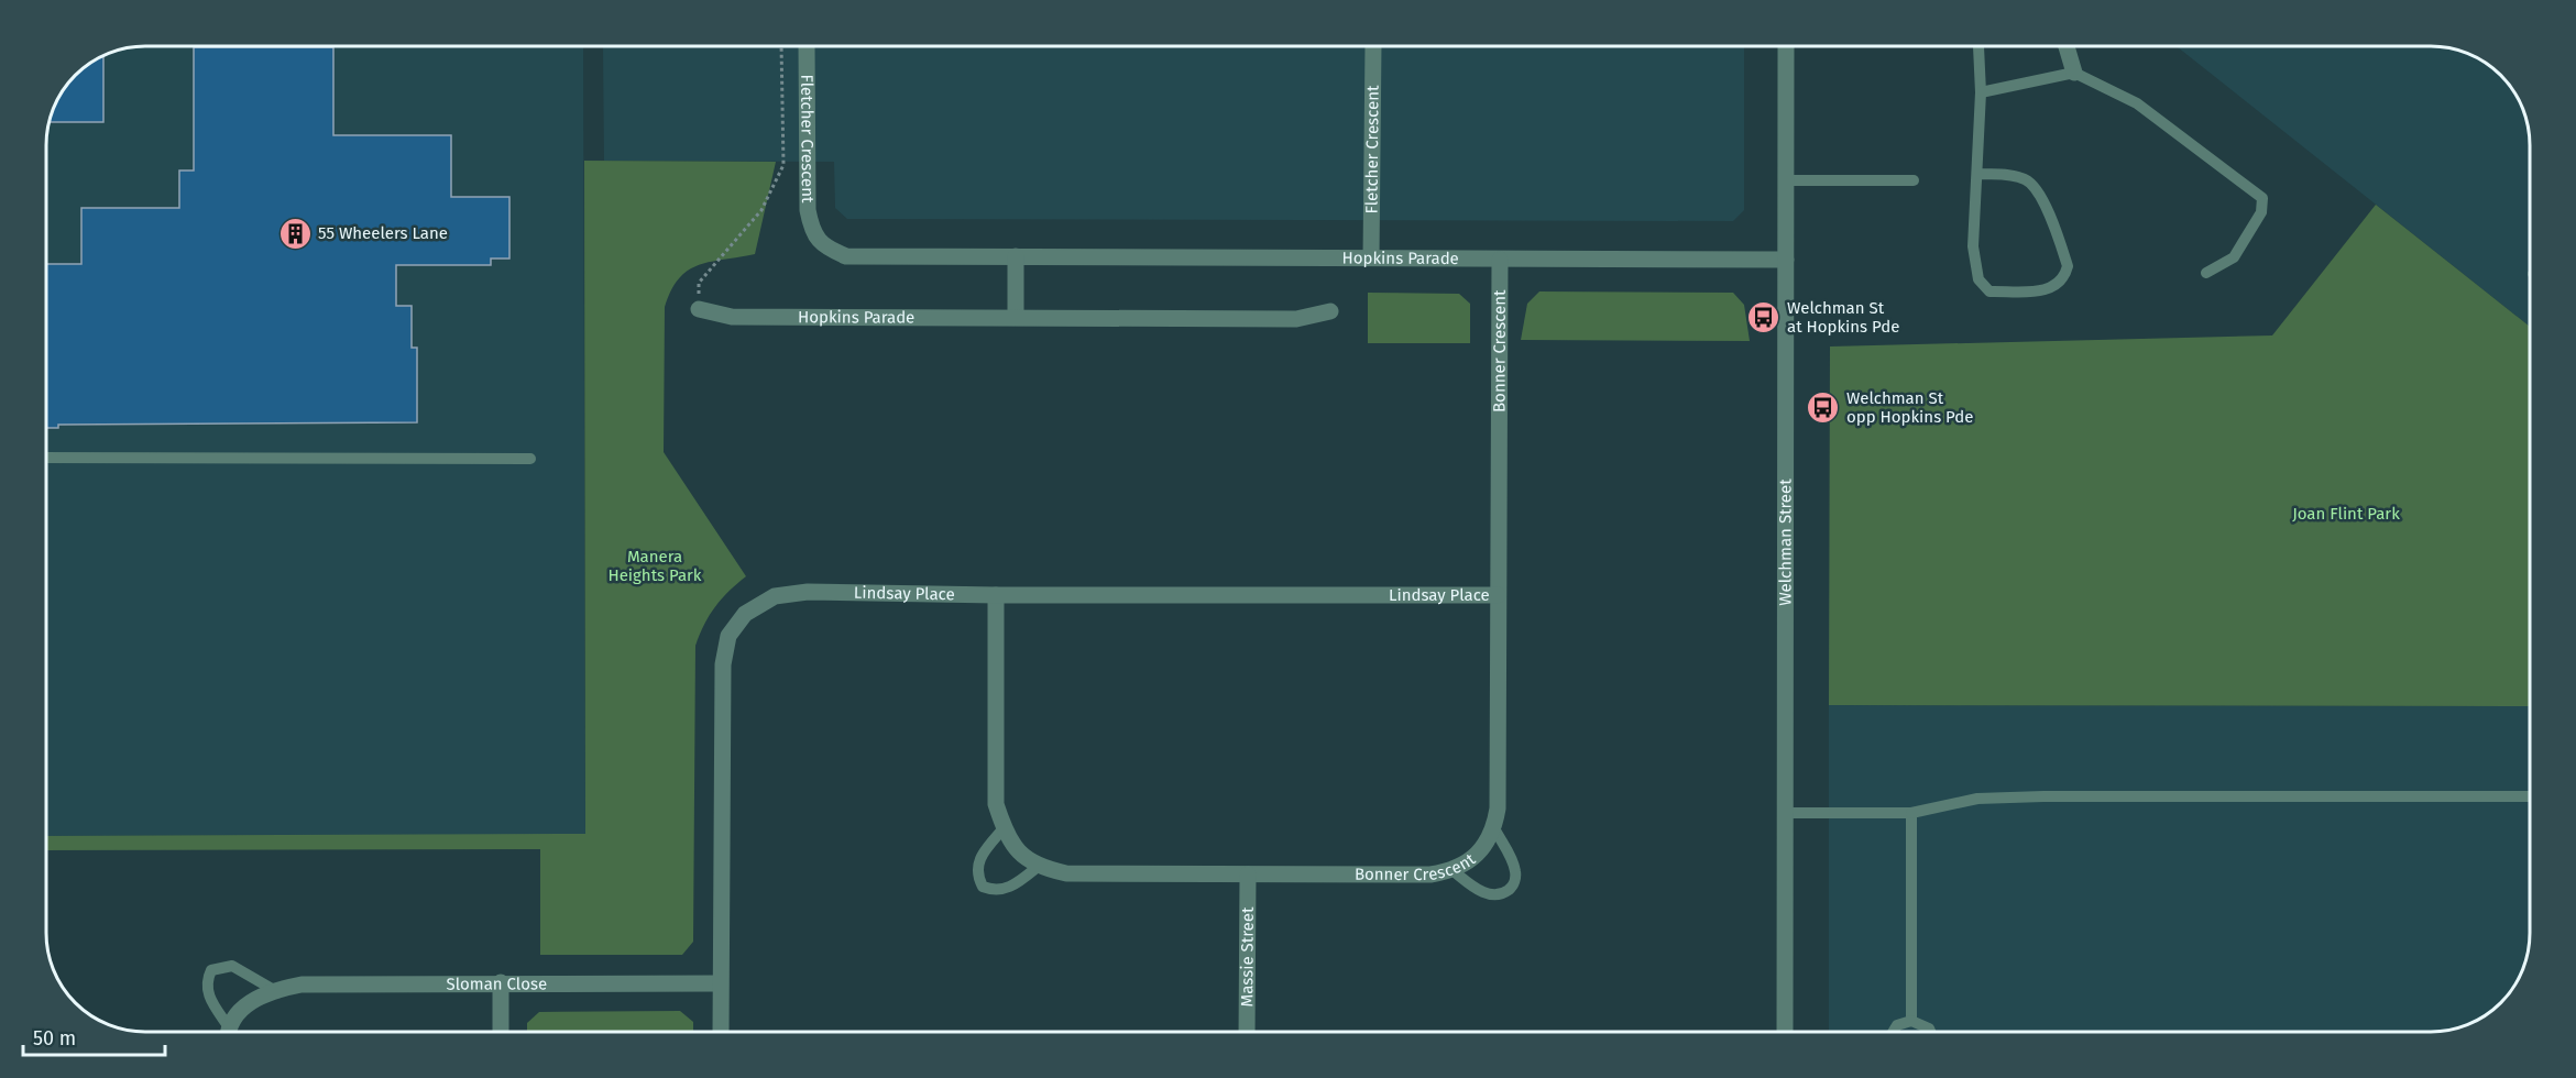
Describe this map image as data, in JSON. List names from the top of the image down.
{
  "streets": {
    "street": [
      "Fletcher Crescent",
      "Hopkins Parade",
      "Bonner Crescent",
      "Welchman Street",
      "Lindsay Place",
      "Massie Street",
      "Sloman Close"
    ]
  },
  "crossings": [
    ["Fletcher Crescent", "Hopkins Parade"],
    ["Hopkins Parade", "Bonner Crescent"],
    ["Hopkins Parade", "Welchman Street"],
    ["Bonner Crescent", "Lindsay Place"],
    ["Bonner Crescent", "Massie Street"],
    ["Lindsay Place", "Sloman Close"]
  ],
  "parks": ["Joan Flint Park", "Manera Heights Park"],
  "places": {
    "building": ["55 Wheelers Lane"],
    "bus stop": ["Welchman St at Hopkins Pde", "Welchman St opp Hopkins Pde"]
  },
  "scale_bar": "50 m"
}
